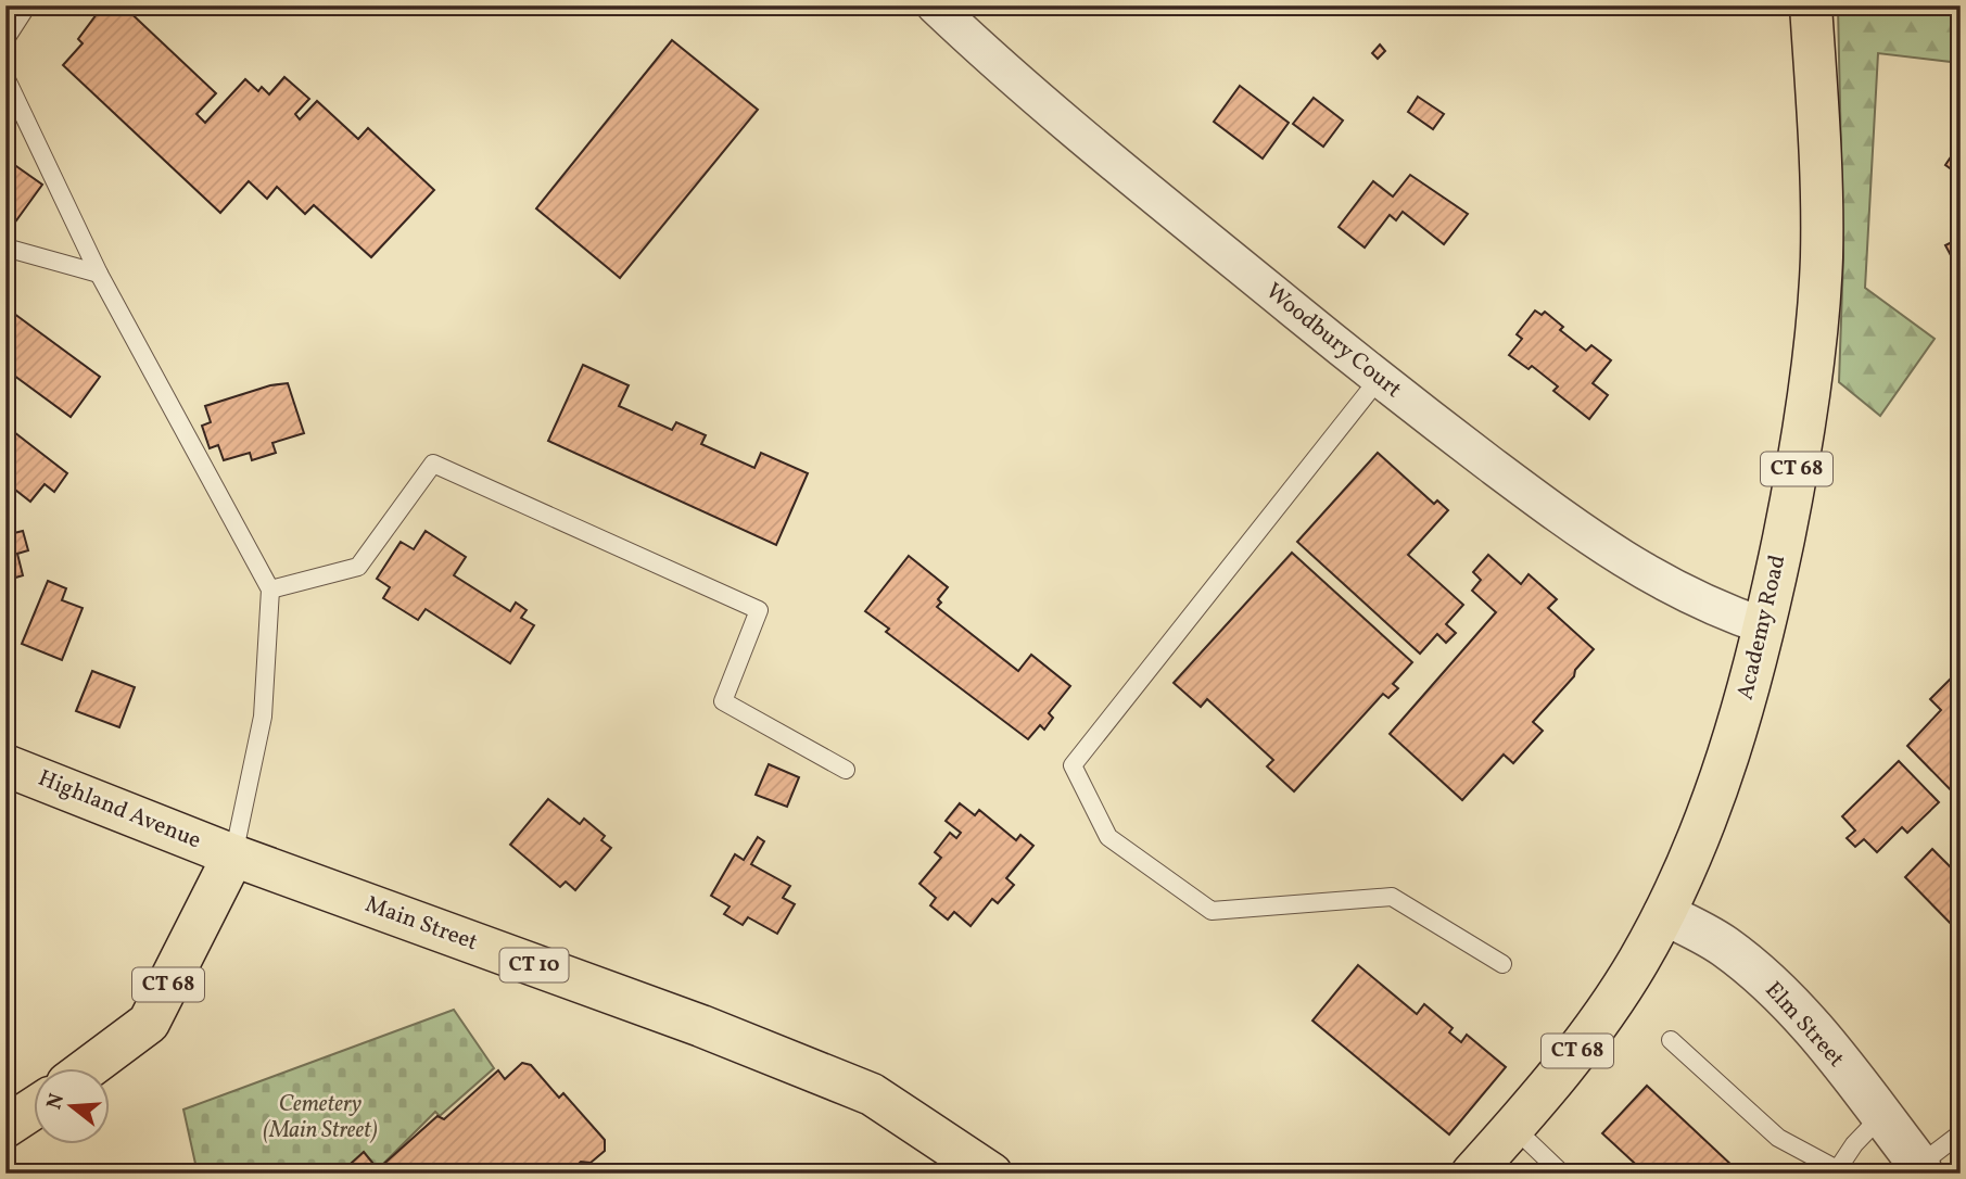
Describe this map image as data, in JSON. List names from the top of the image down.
{
  "streets": {
    "main road": [
      "CT 68",
      "Academy Road",
      "Highland Avenue",
      "Main Street",
      "CT 10"
    ],
    "street": ["Woodbury Court", "Elm Street"]
  },
  "crossings": [
    ["Woodbury Court", "Academy Road"],
    ["CT 68", "Highland Avenue"],
    ["CT 68", "Main Street"],
    ["Academy Road", "Elm Street"],
    ["Highland Avenue", "Main Street"]
  ],
  "parks": ["Cemetery (Main Street)"],
  "north": "left"
}
